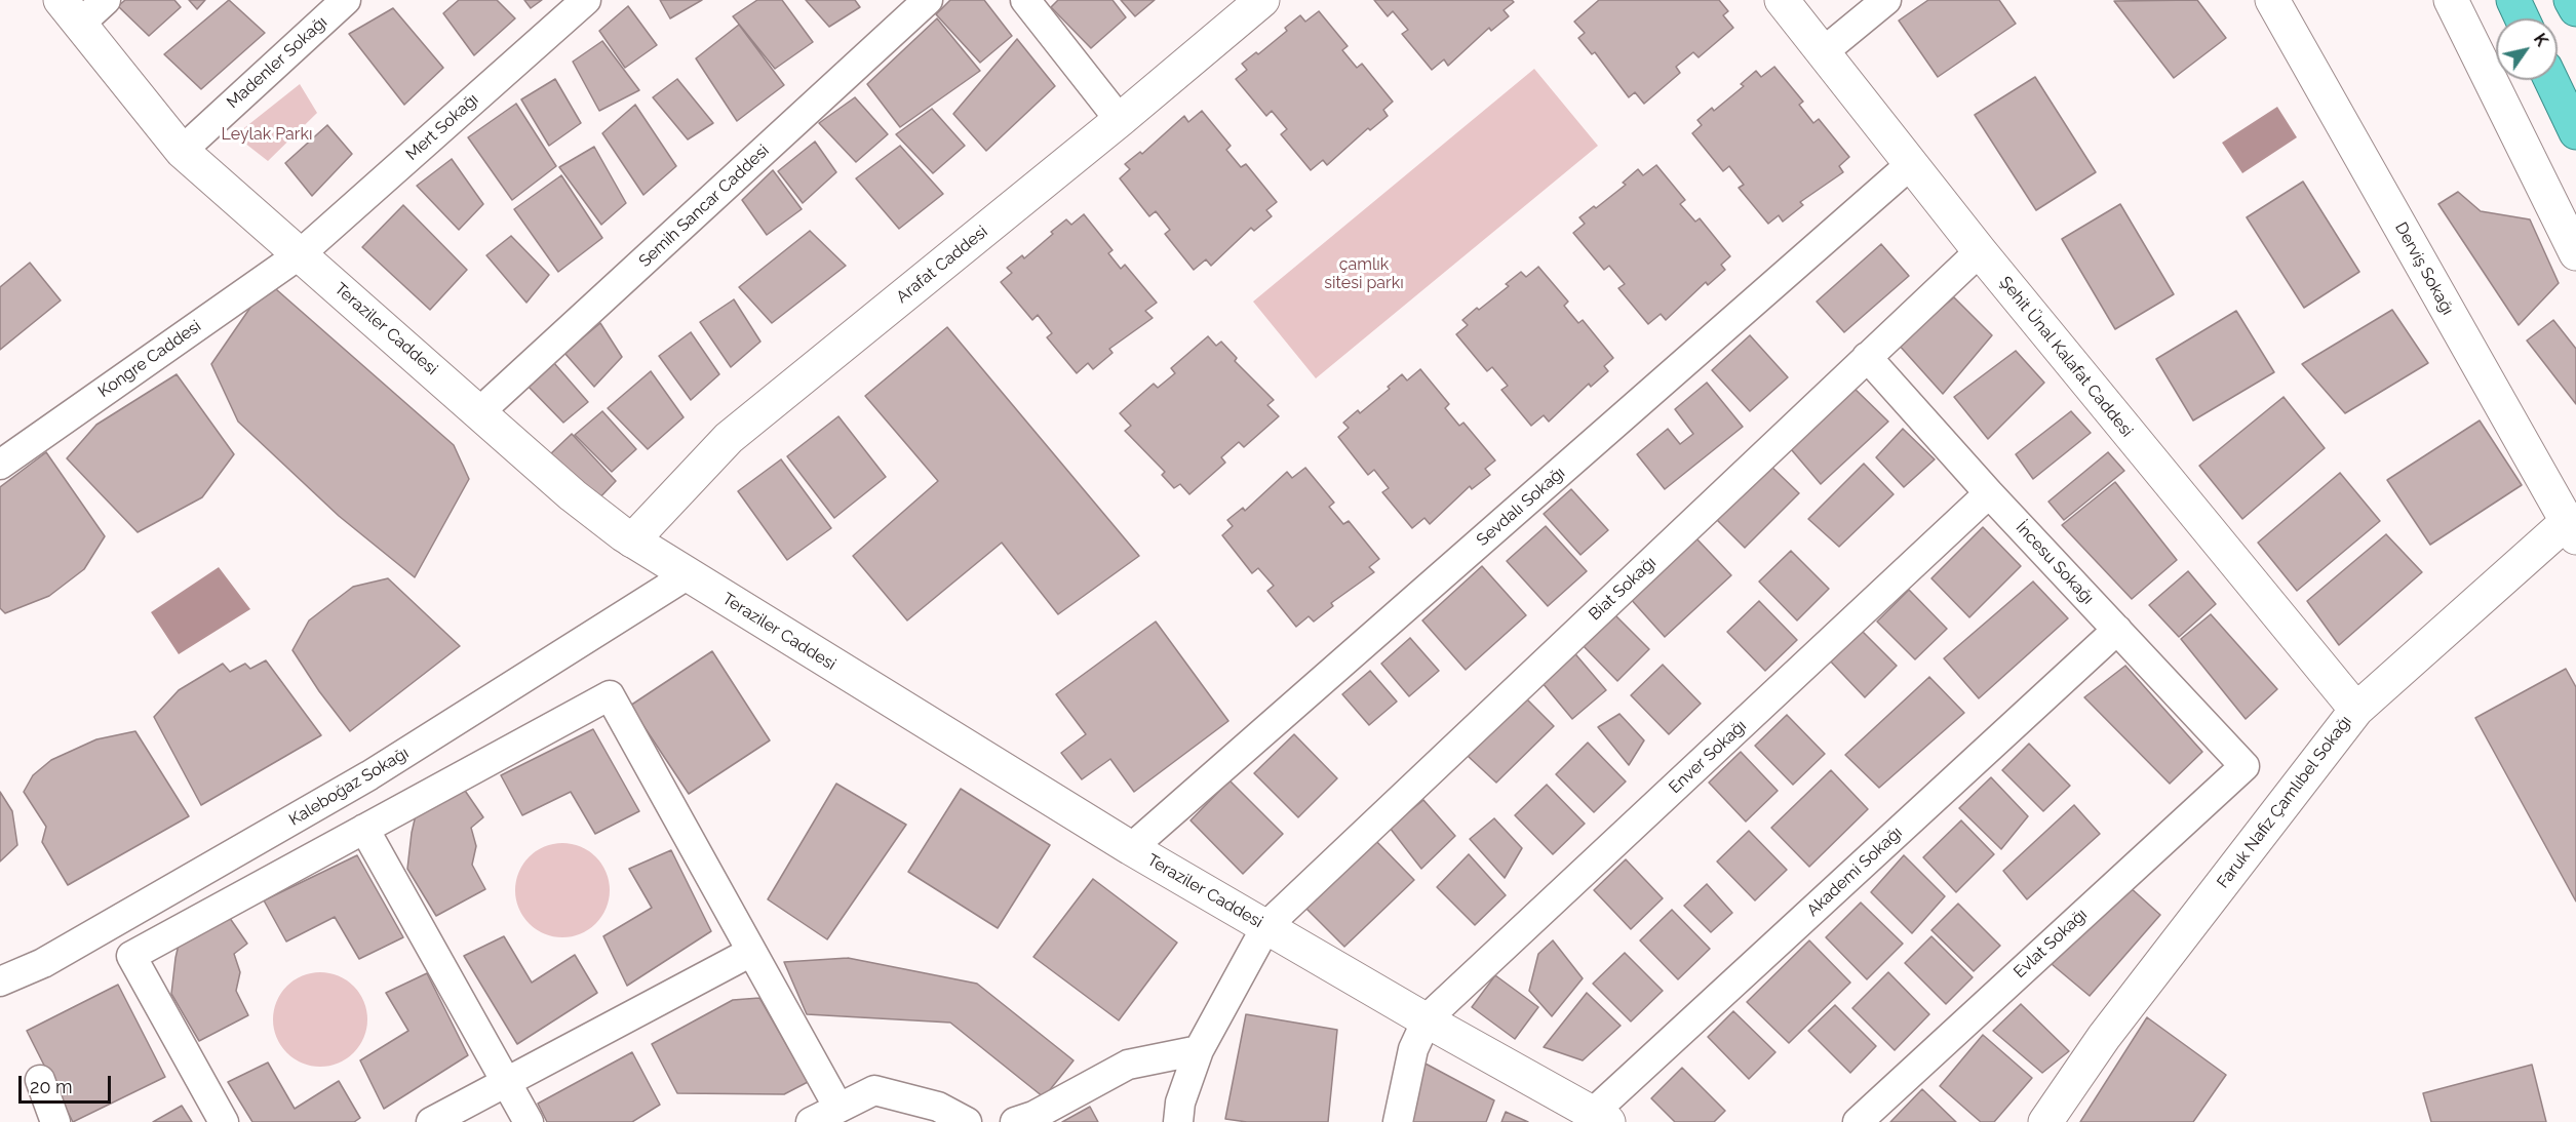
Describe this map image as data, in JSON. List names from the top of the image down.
{
  "streets": {
    "street": [
      "Madenler Sokağı",
      "Mert Sokağı",
      "Semih Sancar Caddesi",
      "Arafat Caddesi",
      "Derviş Sokağı",
      "Teraziler Caddesi",
      "Şehit Ünal Kalafat Caddesi",
      "Kongre Caddesi",
      "Sevdalı Sokağı",
      "İncesu Sokağı",
      "Biat Sokağı",
      "Enver Sokağı",
      "Kaleboğaz Sokağı",
      "Faruk Nafiz Çamlıbel Sokağı",
      "Akademi Sokağı",
      "Evlat Sokağı"
    ]
  },
  "crossings": [
    ["Madenler Sokağı", "Teraziler Caddesi"],
    ["Mert Sokağı", "Teraziler Caddesi"],
    ["Mert Sokağı", "Kongre Caddesi"],
    ["Semih Sancar Caddesi", "Teraziler Caddesi"],
    ["Arafat Caddesi", "Teraziler Caddesi"],
    ["Derviş Sokağı", "Faruk Nafiz Çamlıbel Sokağı"],
    ["Teraziler Caddesi", "Kongre Caddesi"],
    ["Teraziler Caddesi", "Sevdalı Sokağı"],
    ["Teraziler Caddesi", "Biat Sokağı"],
    ["Teraziler Caddesi", "Enver Sokağı"],
    ["Teraziler Caddesi", "Kaleboğaz Sokağı"],
    ["Teraziler Caddesi", "Akademi Sokağı"],
    ["Şehit Ünal Kalafat Caddesi", "Sevdalı Sokağı"],
    ["Şehit Ünal Kalafat Caddesi", "Biat Sokağı"],
    ["Şehit Ünal Kalafat Caddesi", "Faruk Nafiz Çamlıbel Sokağı"],
    ["İncesu Sokağı", "Biat Sokağı"],
    ["İncesu Sokağı", "Enver Sokağı"],
    ["İncesu Sokağı", "Akademi Sokağı"],
    ["İncesu Sokağı", "Evlat Sokağı"]
  ],
  "parks": ["Leylak Parkı", "çamlık sitesi parkı"],
  "scale_bar": "20 m",
  "north": "top right"
}
